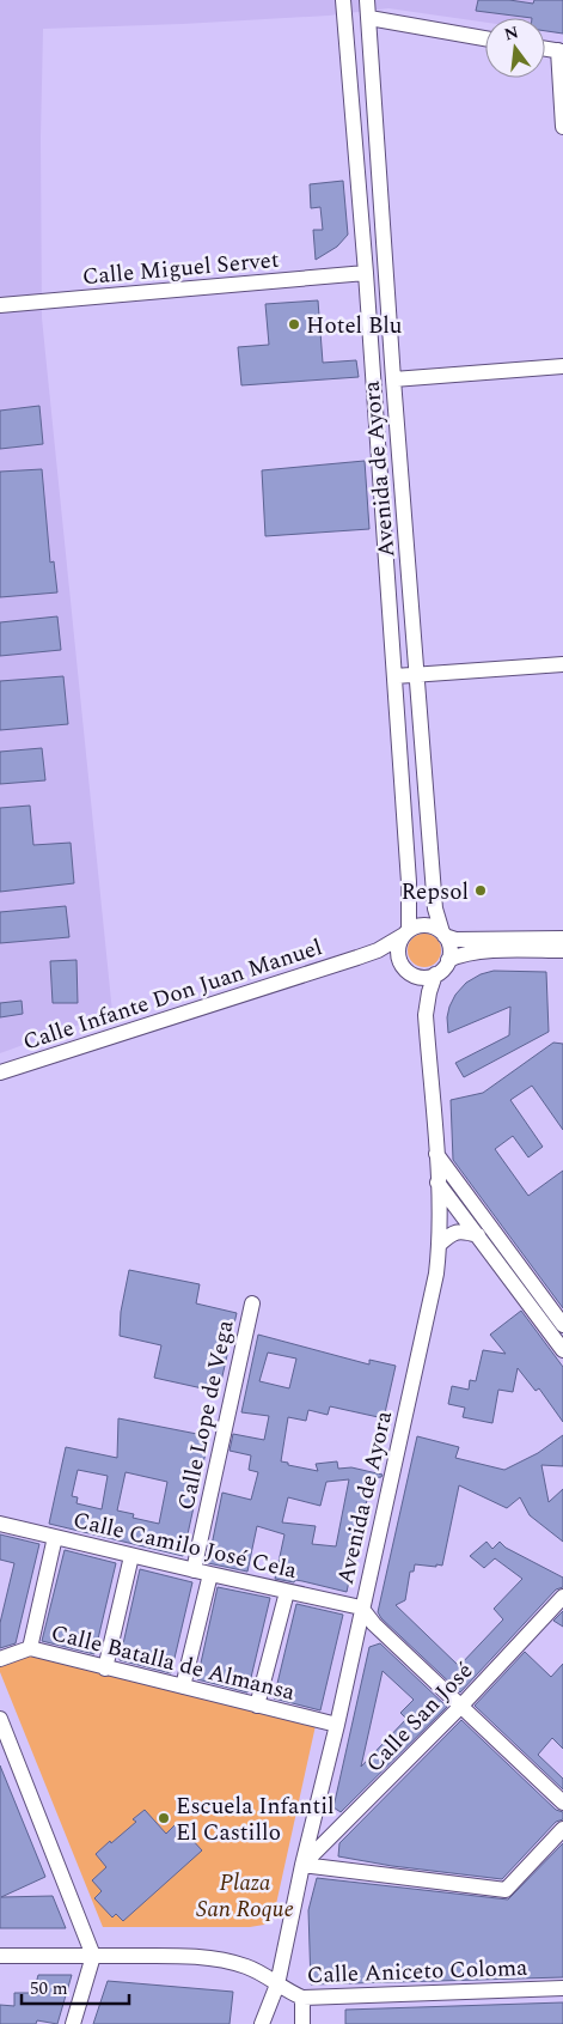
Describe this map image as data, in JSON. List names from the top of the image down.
{
  "streets": {
    "street": [
      "Calle Miguel Servet",
      "Avenida de Ayora",
      "Calle Infante Don Juan Manuel",
      "Calle Lope de Vega",
      "Calle Camilo José Cela",
      "Calle Batalla de Almansa",
      "Calle San José",
      "Calle Aniceto Coloma"
    ]
  },
  "crossings": [
    ["Calle Miguel Servet", "Avenida de Ayora"],
    ["Avenida de Ayora", "Calle Infante Don Juan Manuel"],
    ["Avenida de Ayora", "Calle Camilo José Cela"],
    ["Avenida de Ayora", "Calle Batalla de Almansa"],
    ["Avenida de Ayora", "Calle San José"],
    ["Avenida de Ayora", "Calle Aniceto Coloma"],
    ["Calle Lope de Vega", "Calle Camilo José Cela"]
  ],
  "parks": ["Plaza San Roque"],
  "places": ["Hotel Blu", "Repsol", "Escuela Infantil El Castillo"],
  "scale_bar": "50 m",
  "north": "top"
}
